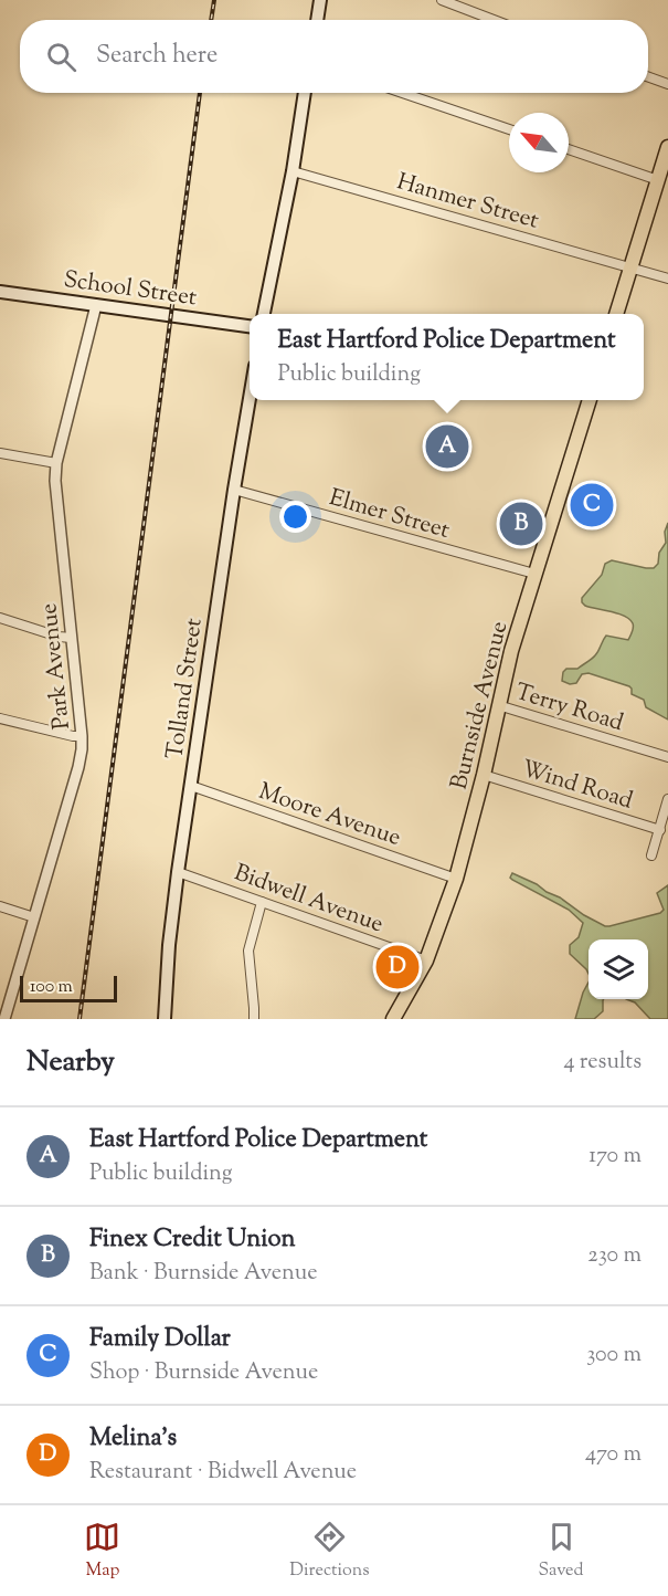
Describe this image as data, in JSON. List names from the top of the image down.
{
  "streets": {
    "main road": ["School Street", "Tolland Street", "Burnside Avenue"],
    "street": [
      "Hanmer Street",
      "Elmer Street",
      "Park Avenue",
      "Terry Road",
      "Wind Road",
      "Moore Avenue",
      "Bidwell Avenue"
    ]
  },
  "crossings": [
    ["School Street", "Park Avenue"],
    ["Elmer Street", "Tolland Street"],
    ["Elmer Street", "Burnside Avenue"],
    ["Tolland Street", "Moore Avenue"],
    ["Tolland Street", "Bidwell Avenue"],
    ["Burnside Avenue", "Terry Road"],
    ["Burnside Avenue", "Wind Road"],
    ["Burnside Avenue", "Moore Avenue"],
    ["Burnside Avenue", "Bidwell Avenue"]
  ],
  "scale_bar": "100 m",
  "north": "top left",
  "page": {
    "search": "Search here",
    "popup": ["East Hartford Police Department", "Public building"],
    "pins": [
      "A",
      "C",
      "B",
      "D"
    ],
    "scale": "100 m",
    "heading": ["Nearby", "4 results"],
    "list": [
      {
        "mark": "A",
        "name": "East Hartford Police Department",
        "note": "Public building",
        "value": "170 m"
      },
      {
        "mark": "B",
        "name": "Finex Credit Union",
        "note": "Bank · Burnside Avenue",
        "value": "230 m"
      },
      {
        "mark": "C",
        "name": "Family Dollar",
        "note": "Shop · Burnside Avenue",
        "value": "300 m"
      },
      {
        "mark": "D",
        "name": "Melina's",
        "note": "Restaurant · Bidwell Avenue",
        "value": "470 m"
      }
    ],
    "nav": ["Map", "Directions", "Saved"]
  }
}
